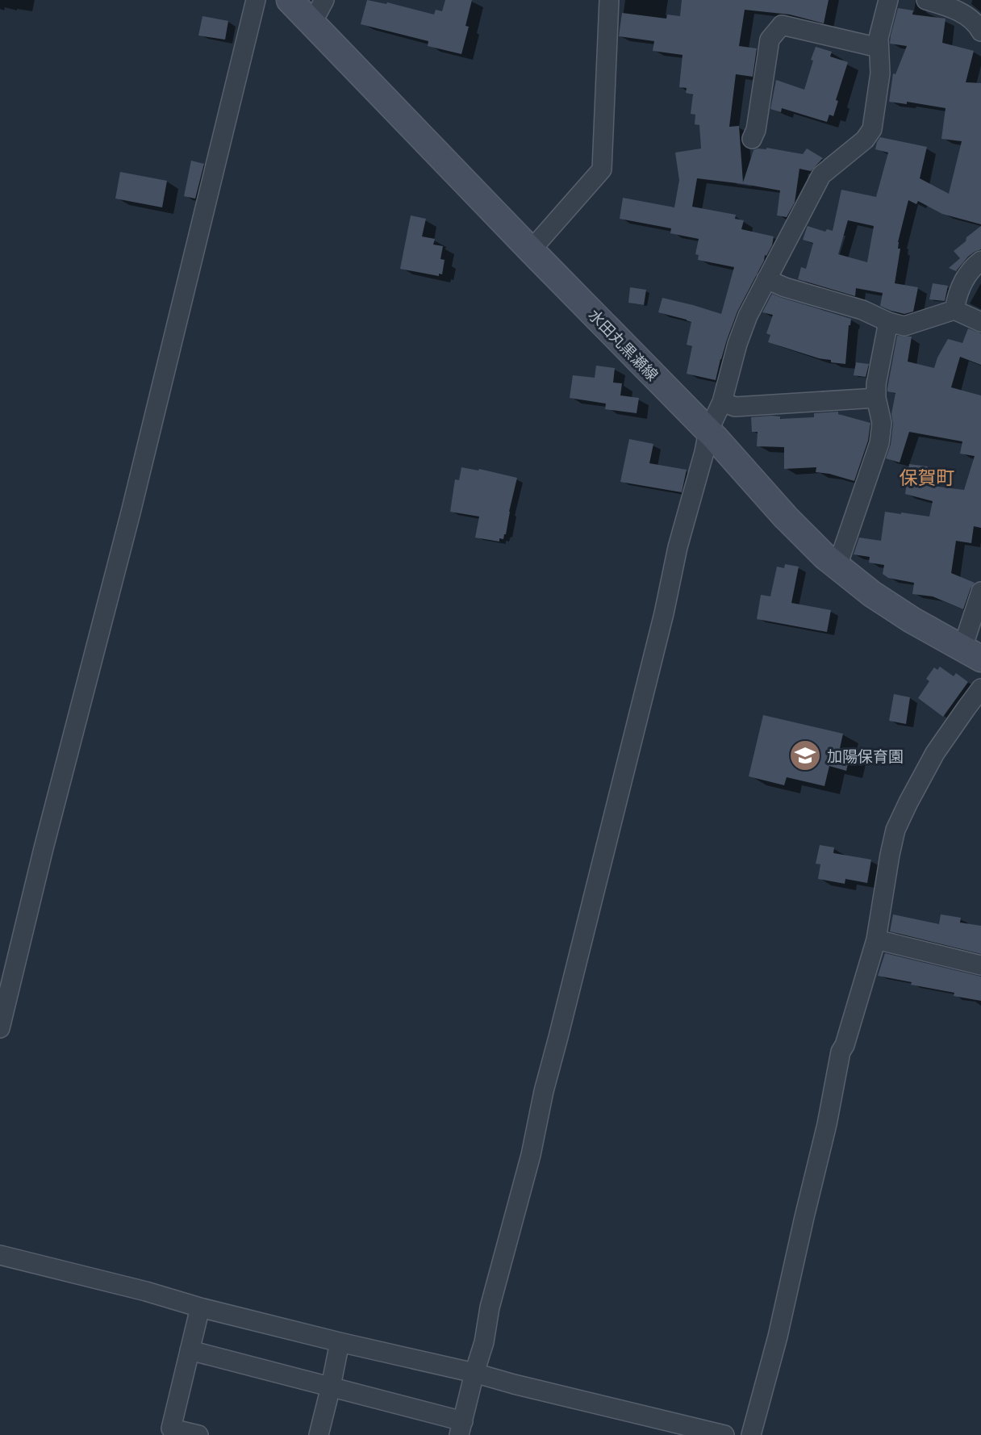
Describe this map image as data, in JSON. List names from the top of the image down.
{
  "streets": {
    "main road": ["水田丸黒瀬線"]
  },
  "districts": ["保賀町"],
  "places": {
    "school or university": ["加陽保育園"]
  }
}
